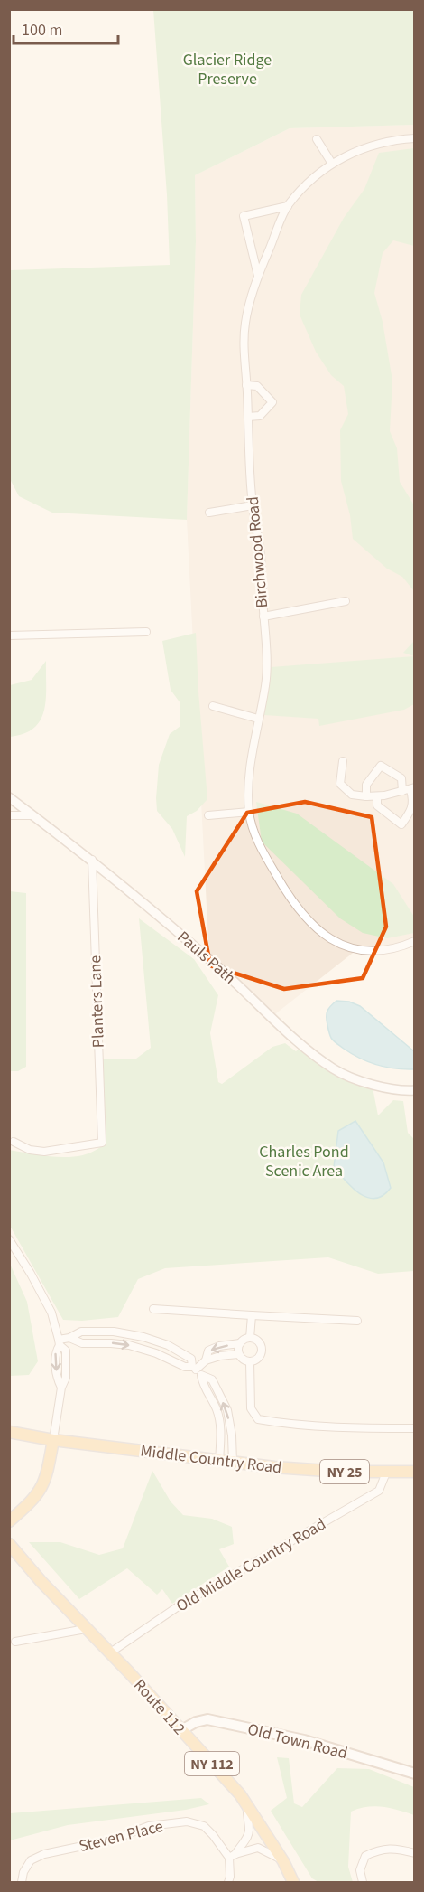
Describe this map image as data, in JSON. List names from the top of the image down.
{
  "streets": {
    "main road": [
      "Middle Country Road",
      "NY 25",
      "Route 112",
      "Old Town Road",
      "NY 112"
    ],
    "street": [
      "Birchwood Road",
      "Pauls Path",
      "Planters Lane",
      "Old Middle Country Road",
      "Steven Place"
    ]
  },
  "crossings": [
    ["Pauls Path", "Planters Lane"],
    ["Middle Country Road", "Old Middle Country Road"],
    ["Old Middle Country Road", "Route 112"],
    ["Route 112", "Old Town Road"]
  ],
  "parks": ["Glacier Ridge Preserve", "Charles Pond Scenic Area"],
  "scale_bar": "100 m"
}
